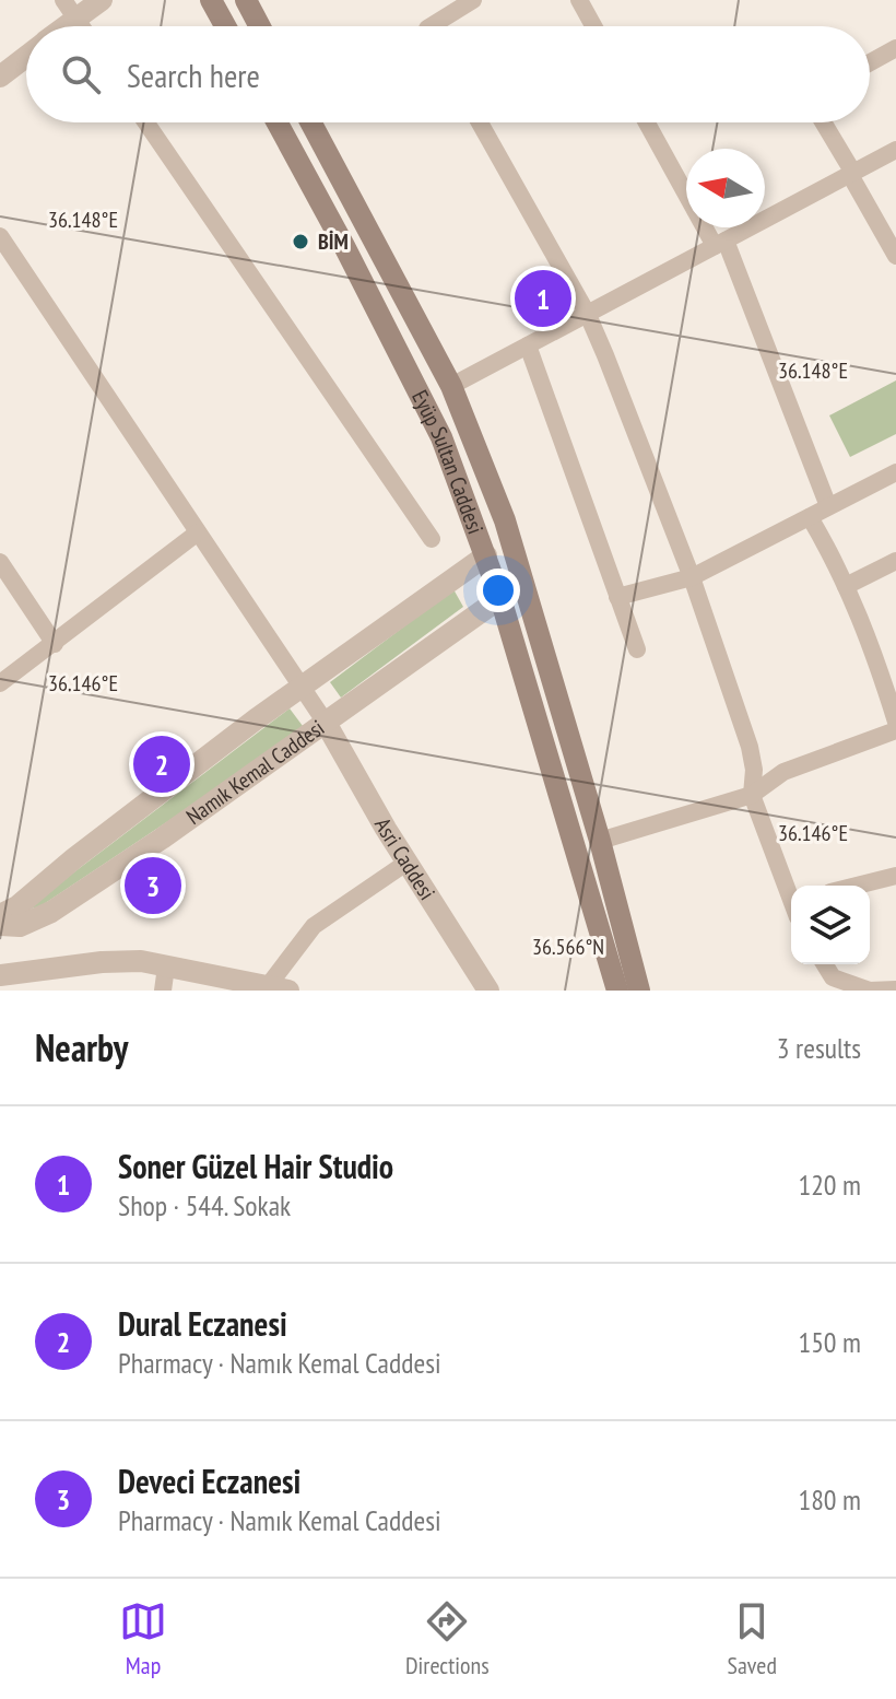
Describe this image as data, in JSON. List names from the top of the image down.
{
  "streets": {
    "main road": ["Eyüp Sultan Caddesi"],
    "street": ["Namık Kemal Caddesi", "Asri Caddesi"]
  },
  "crossings": [
    ["Eyüp Sultan Caddesi", "Namık Kemal Caddesi"],
    ["Namık Kemal Caddesi", "Asri Caddesi"]
  ],
  "places": ["BİM"],
  "north": "left",
  "page": {
    "search": "Search here",
    "pins": ["1", "2", "3"],
    "heading": ["Nearby", "3 results"],
    "list": [
      {
        "mark": "1",
        "name": "Soner Güzel Hair Studio",
        "note": "Shop · 544. Sokak",
        "value": "120 m"
      },
      {
        "mark": "2",
        "name": "Dural Eczanesi",
        "note": "Pharmacy · Namık Kemal Caddesi",
        "value": "150 m"
      },
      {
        "mark": "3",
        "name": "Deveci Eczanesi",
        "note": "Pharmacy · Namık Kemal Caddesi",
        "value": "180 m"
      }
    ],
    "nav": ["Map", "Directions", "Saved"]
  },
  "coordinates": ["36.148°E", "36.146°E", "36.566°N"]
}
